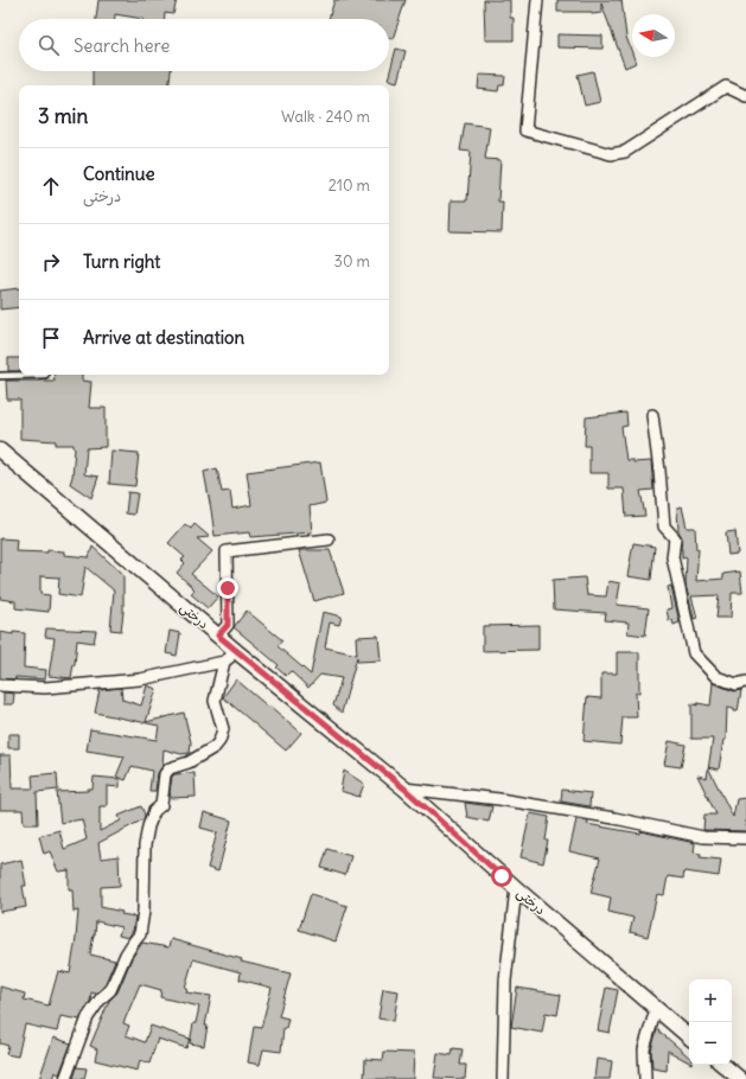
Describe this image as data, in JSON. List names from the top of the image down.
{
  "streets": {
    "street": ["درختی"]
  },
  "north": "left",
  "page": {
    "search": "Search here",
    "heading": ["3 min", "Walk · 240 m"],
    "list": [
      ["Continue", "درختی", "210 m"],
      ["Turn right", "30 m"],
      "Arrive at destination"
    ],
    "map_buttons": ["+", "−"]
  }
}
